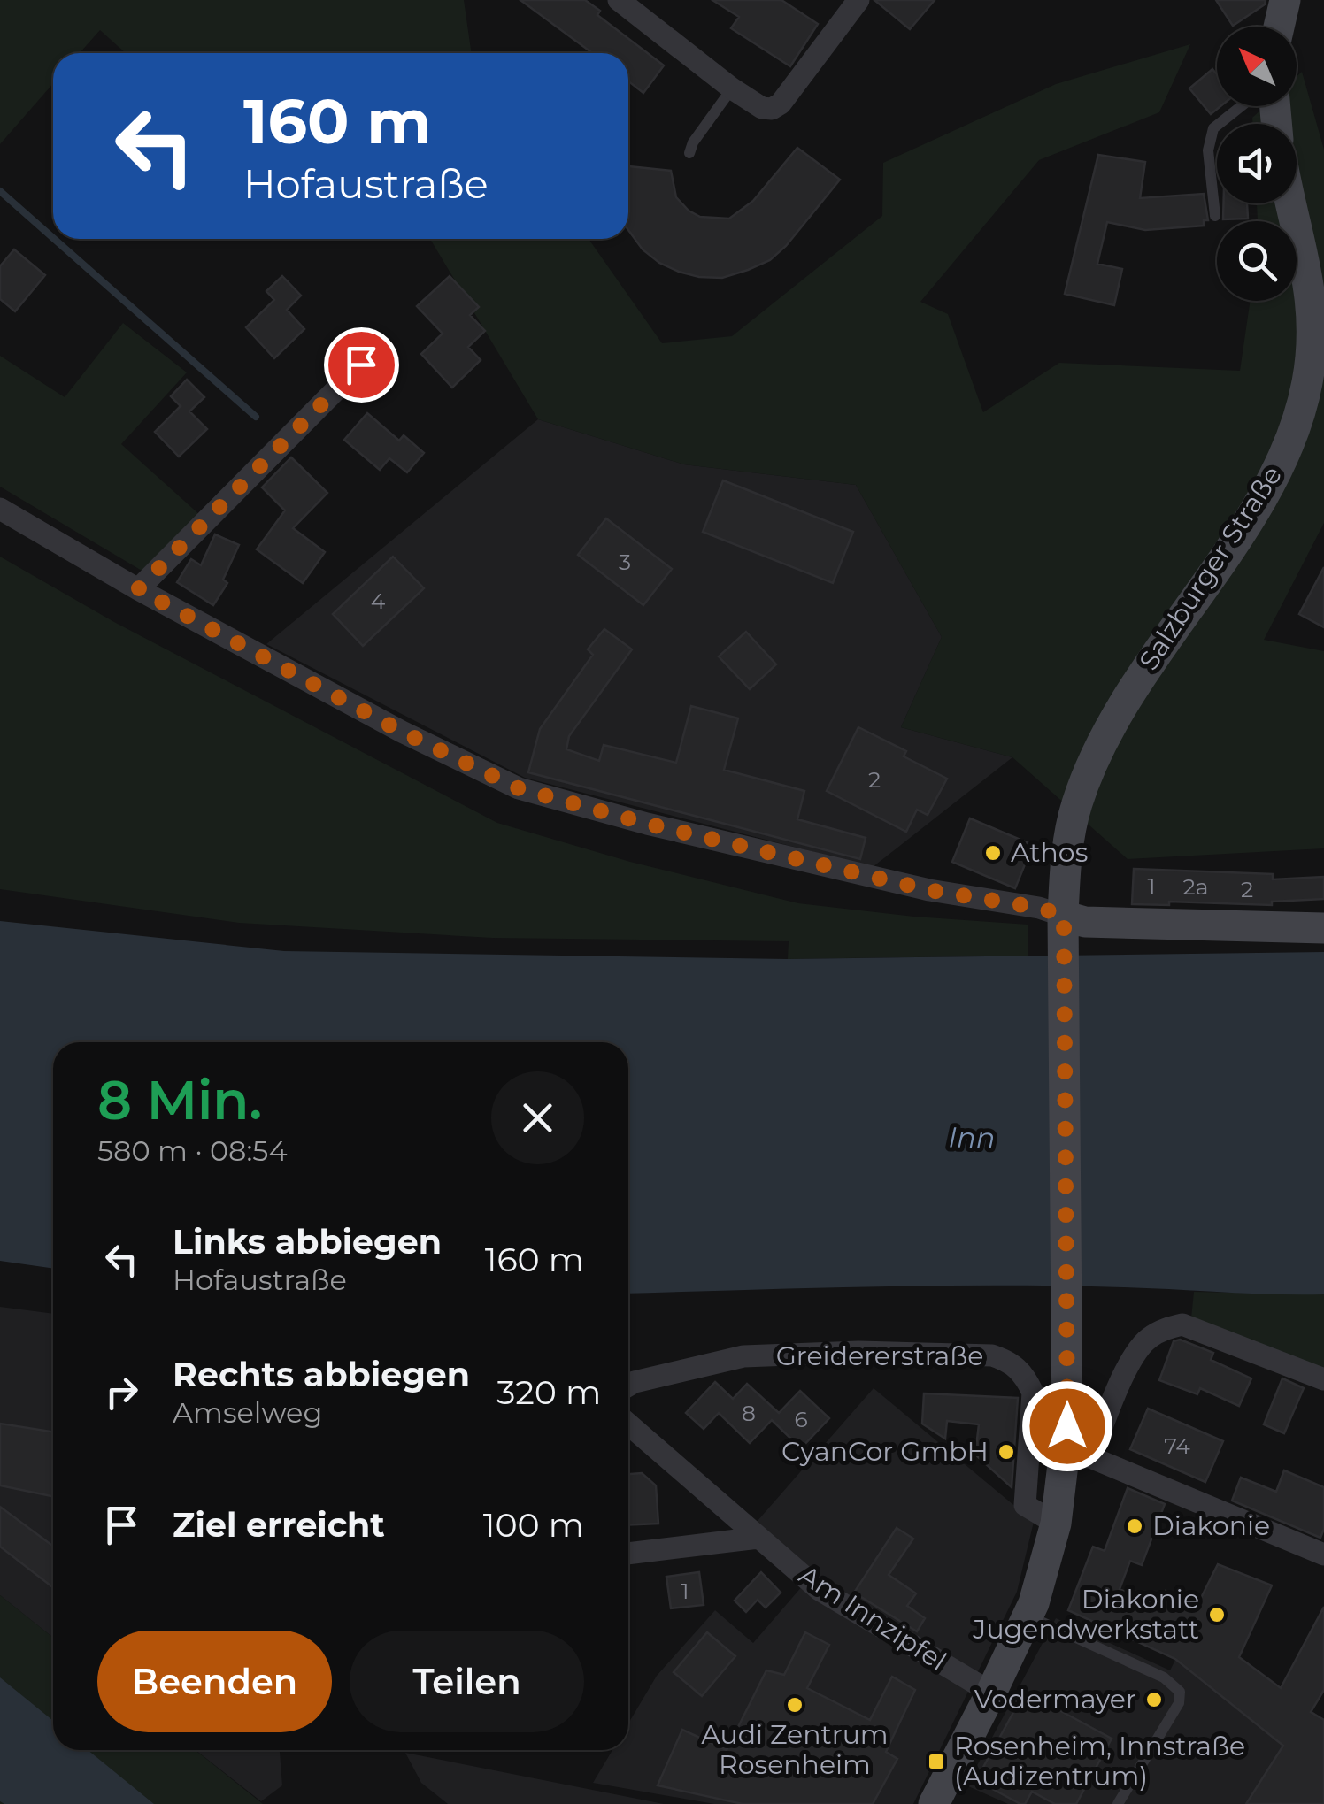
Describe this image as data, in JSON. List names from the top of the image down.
{
  "streets": {
    "main road": ["Salzburger Straße"],
    "street": ["Greidererstraße", "Am Innzipfel"]
  },
  "crossings": [
    ["Salzburger Straße", "Greidererstraße"],
    ["Salzburger Straße", "Am Innzipfel"]
  ],
  "water": ["Inn"],
  "places": {
    "other": [
      "Athos",
      "CyanCor GmbH",
      "Diakonie",
      "Diakonie Jugendwerkstatt",
      "Vodermayer",
      "Audi Zentrum Rosenheim"
    ],
    "transit": ["Rosenheim, Innstraße (Audizentrum)"]
  },
  "house_numbers": [
    "3",
    "4",
    "2",
    "1",
    "2a",
    "2",
    "8",
    "6",
    "74",
    "1"
  ],
  "north": "top left",
  "page": {
    "turn": ["160 m", "Hofaustraße"],
    "heading": ["8 Min.", "580 m · 08:54"],
    "list": [
      {
        "name": "Links abbiegen",
        "note": "Hofaustraße",
        "value": "160 m"
      },
      {
        "name": "Rechts abbiegen",
        "note": "Amselweg",
        "value": "320 m"
      },
      {
        "name": "Ziel erreicht",
        "value": "100 m"
      }
    ],
    "buttons": ["Beenden", "Teilen"]
  }
}
